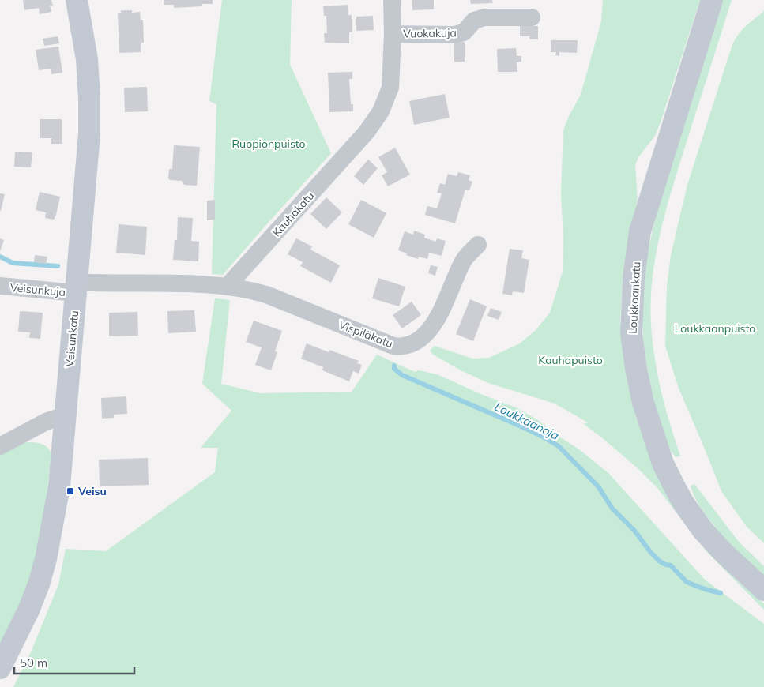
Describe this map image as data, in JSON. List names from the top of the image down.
{
  "streets": {
    "street": [
      "Vuokakuja",
      "Kauhakatu",
      "Veisunkuja",
      "Loukkaankatu",
      "Vispiläkatu",
      "Veisunkatu"
    ]
  },
  "crossings": [
    ["Vuokakuja", "Kauhakatu"],
    ["Kauhakatu", "Vispiläkatu"],
    ["Veisunkuja", "Veisunkatu"]
  ],
  "water": ["Loukkaanoja"],
  "parks": ["Ruopionpuisto", "Loukkaanpuisto", "Kauhapuisto"],
  "places": {
    "transit": ["Veisu"]
  },
  "scale_bar": "50 m"
}
